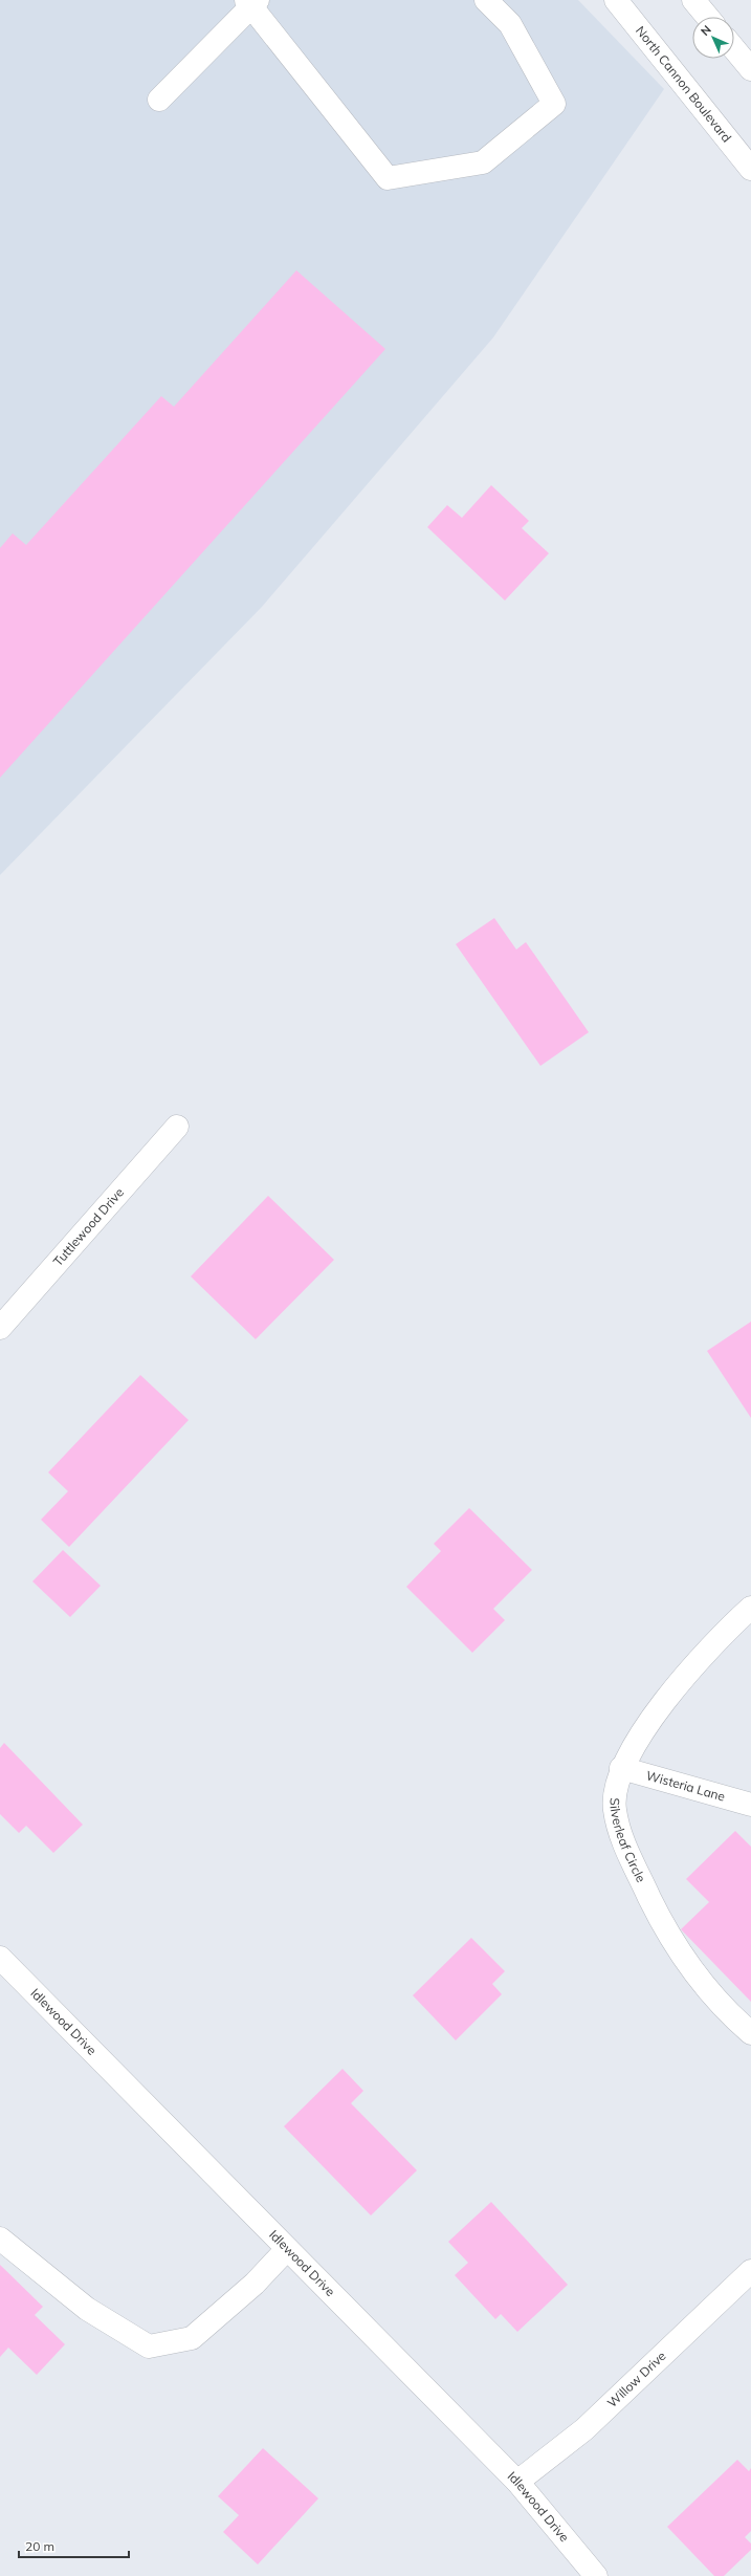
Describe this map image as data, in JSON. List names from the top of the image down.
{
  "streets": {
    "street": [
      "North Cannon Boulevard",
      "Tuttlewood Drive",
      "Wisteria Lane",
      "Silverleaf Circle",
      "Idlewood Drive",
      "Willow Drive"
    ]
  },
  "crossings": [
    ["Wisteria Lane", "Silverleaf Circle"],
    ["Idlewood Drive", "Willow Drive"]
  ],
  "scale_bar": "20 m",
  "north": "top left"
}
